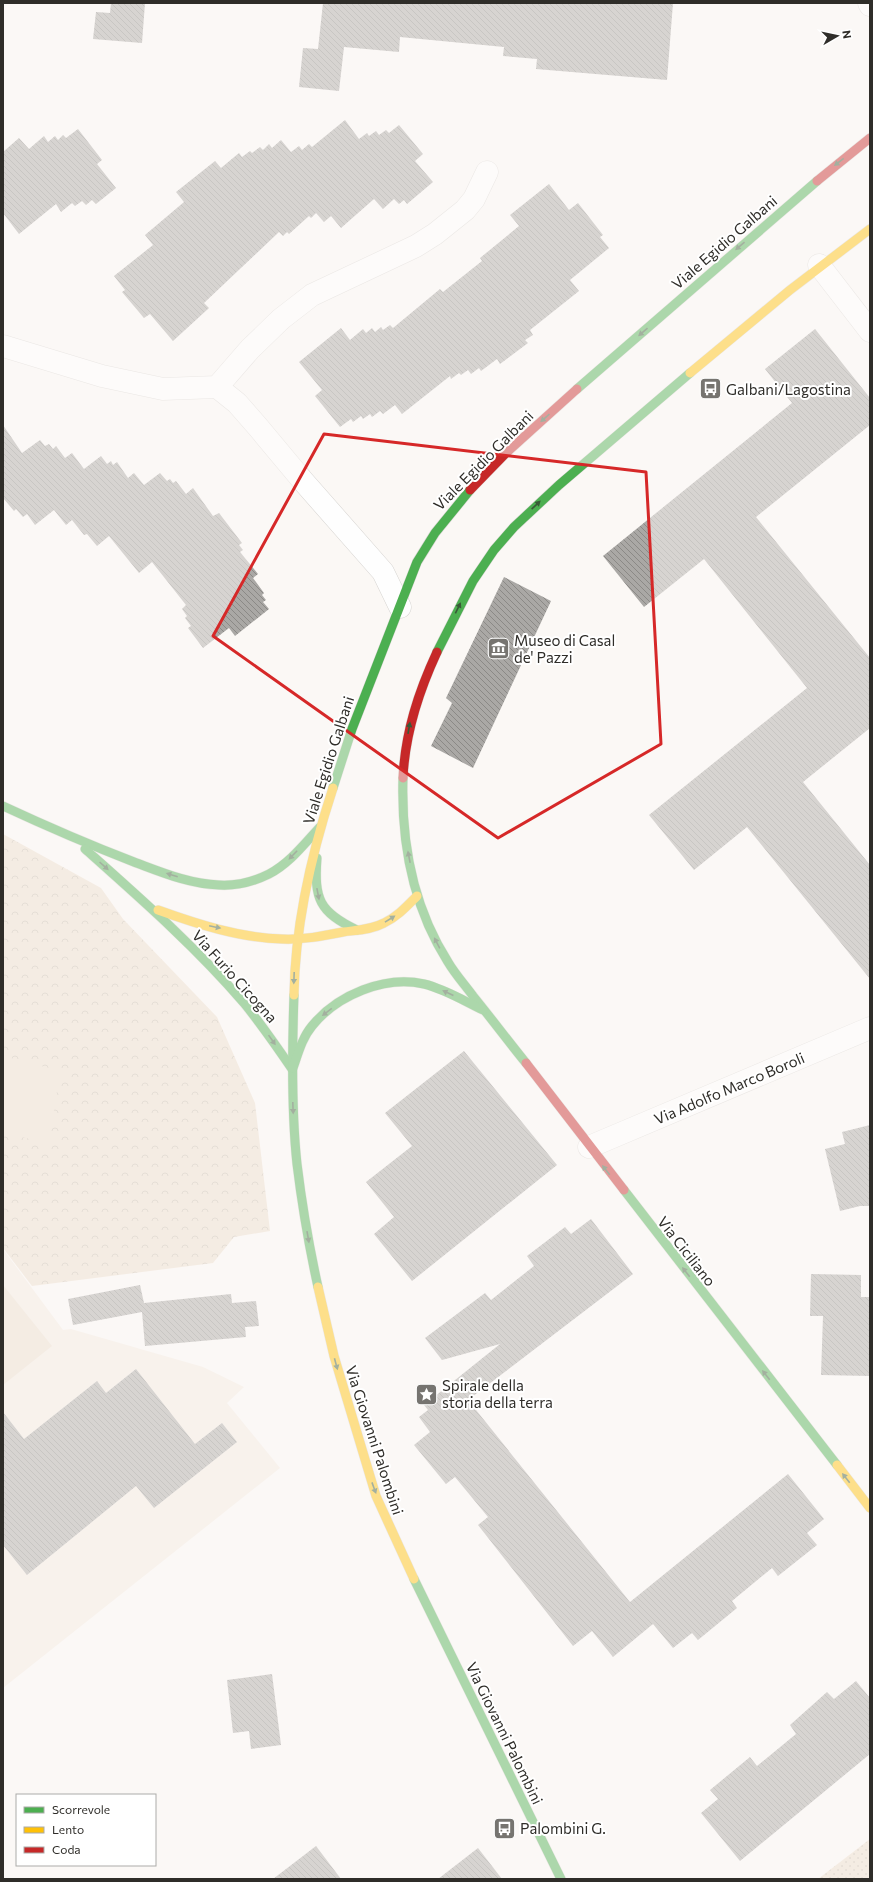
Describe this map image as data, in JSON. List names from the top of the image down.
{
  "streets": {
    "main road": [
      "Viale Egidio Galbani",
      "Via Furio Cicogna",
      "Via Ciciliano",
      "Via Giovanni Palombini"
    ],
    "street": ["Via Adolfo Marco Boroli"]
  },
  "crossings": [
    ["Viale Egidio Galbani", "Via Furio Cicogna"],
    ["Viale Egidio Galbani", "Via Giovanni Palombini"],
    ["Via Furio Cicogna", "Via Giovanni Palombini"],
    ["Via Adolfo Marco Boroli", "Via Ciciliano"]
  ],
  "one_way": ["Via Ciciliano", "Via Giovanni Palombini"],
  "places": {
    "bus stop": ["Galbani/Lagostina", "Palombini G."],
    "museum": ["Museo di Casal de' Pazzi"],
    "place": ["Spirale della storia della terra"]
  },
  "legend": ["Scorrevole", "Lento", "Coda"],
  "north": "right"
}
